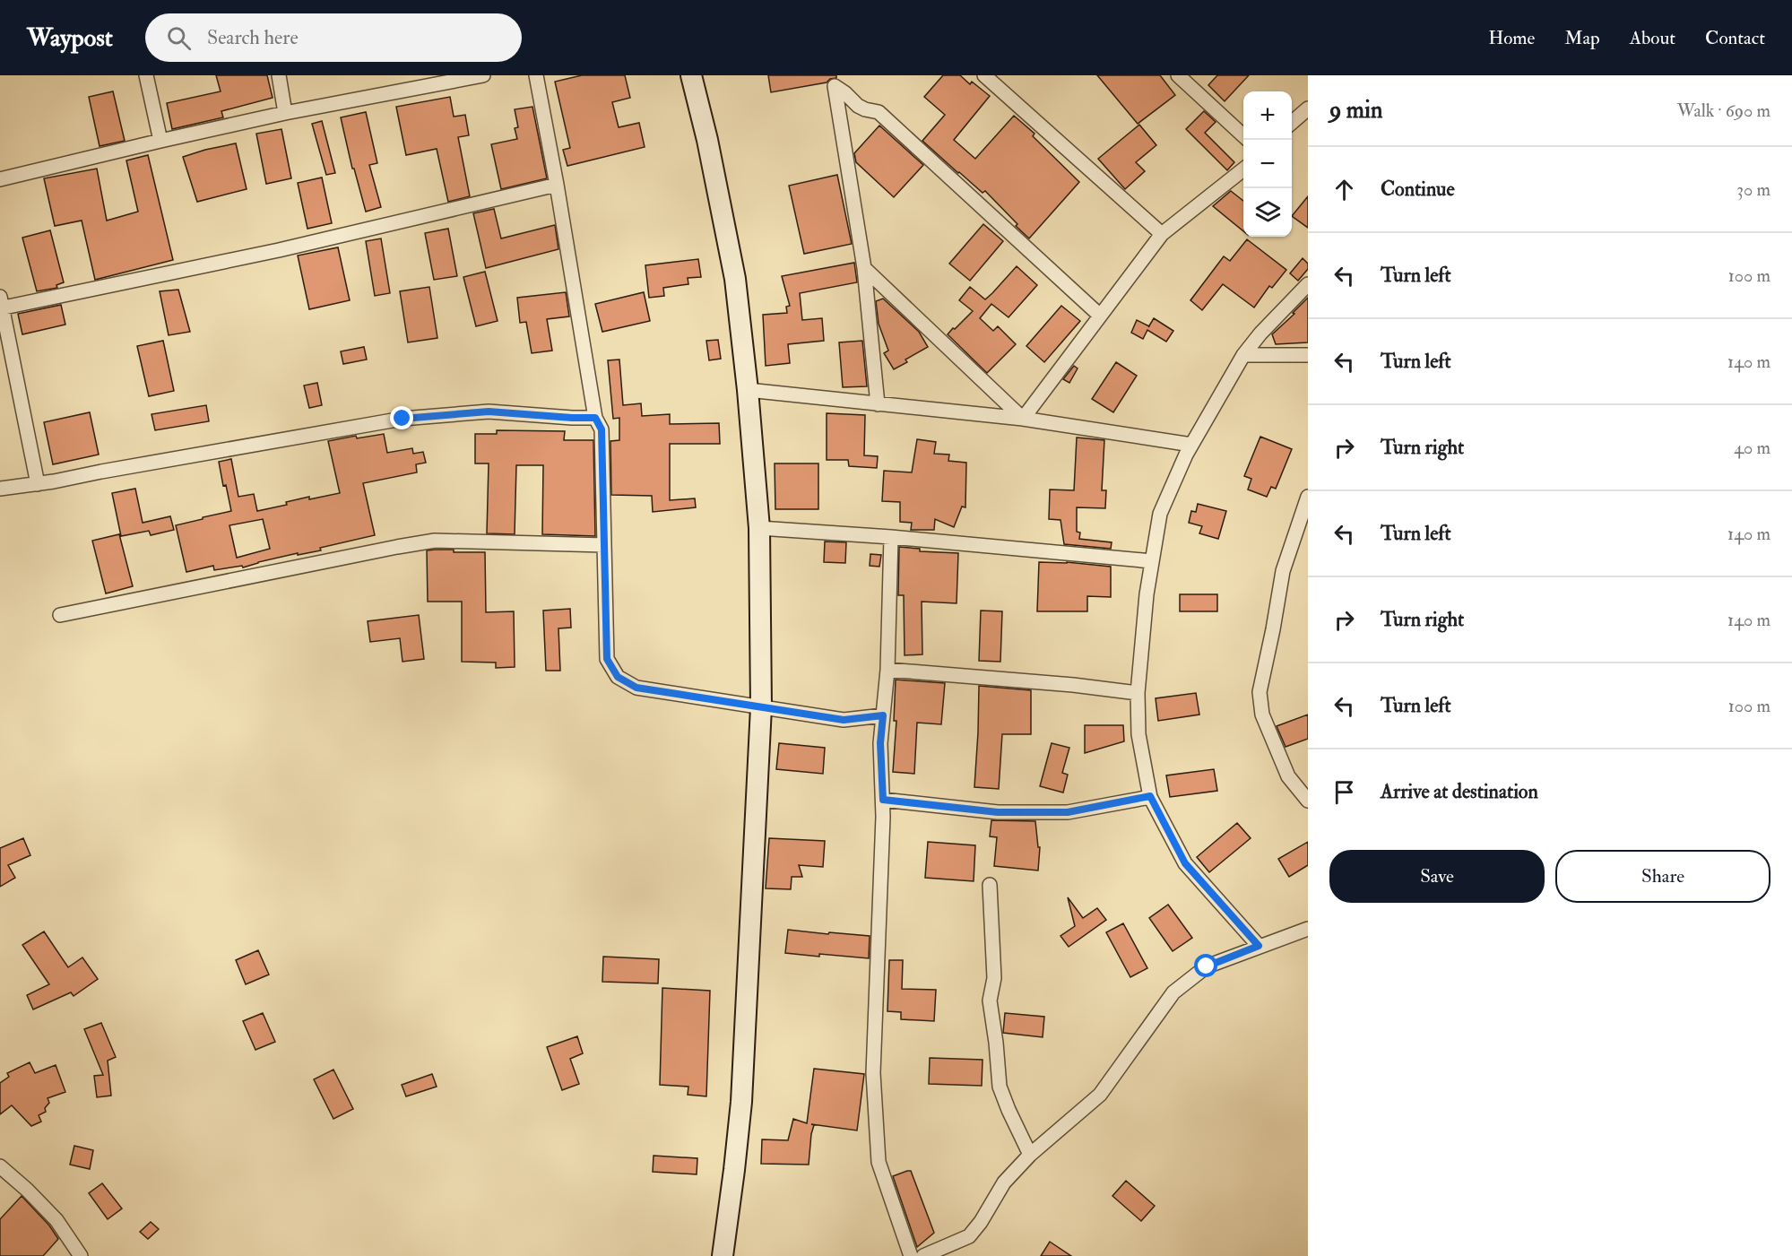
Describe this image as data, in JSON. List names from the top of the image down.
{
  "page": {
    "header": "Waypost",
    "search": "Search here",
    "nav": [
      "Home",
      "Map",
      "About",
      "Contact"
    ],
    "heading": ["9 min", "Walk · 690 m"],
    "map_buttons": ["+", "−"],
    "list": [
      ["Continue", "30 m"],
      ["Turn left", "100 m"],
      ["Turn left", "140 m"],
      ["Turn right", "40 m"],
      ["Turn left", "140 m"],
      ["Turn right", "140 m"],
      ["Turn left", "100 m"],
      "Arrive at destination"
    ],
    "buttons": ["Save", "Share"]
  }
}
